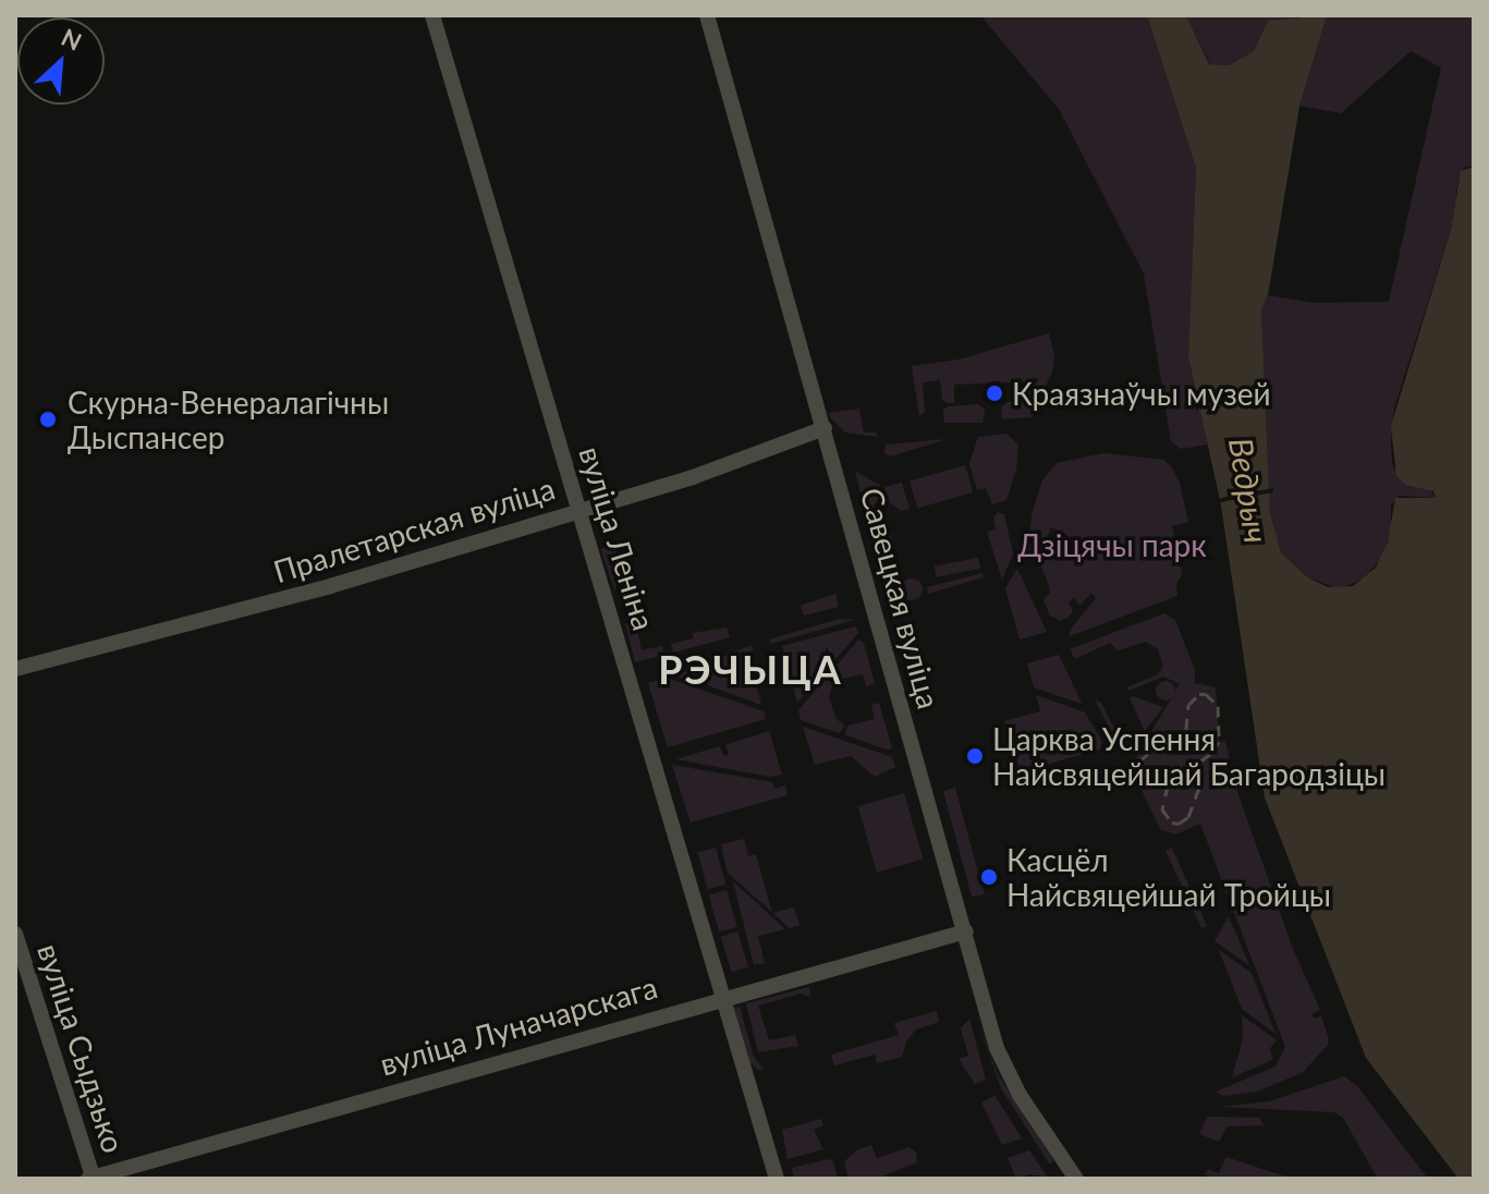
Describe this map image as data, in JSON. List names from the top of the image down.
{
  "streets": {
    "street": [
      "Пралетарская вуліца",
      "вуліца Леніна",
      "Савецкая вуліца",
      "вуліца Луначарскага",
      "вуліца Сыдзько"
    ]
  },
  "crossings": [
    ["Пралетарская вуліца", "вуліца Леніна"],
    ["Пралетарская вуліца", "Савецкая вуліца"],
    ["вуліца Леніна", "вуліца Луначарскага"],
    ["Савецкая вуліца", "вуліца Луначарскага"],
    ["вуліца Луначарскага", "вуліца Сыдзько"]
  ],
  "districts": ["РЭЧЫЦА"],
  "water": ["Ведрыч"],
  "parks": ["Дзіцячы парк"],
  "places": [
    "Краязнаўчы музей",
    "Скурна-Венералагічны Дыспансер",
    "Царква Успення Найсвяцейшай Багародзіцы",
    "Касцёл Найсвяцейшай Тройцы"
  ],
  "north": "top right"
}
